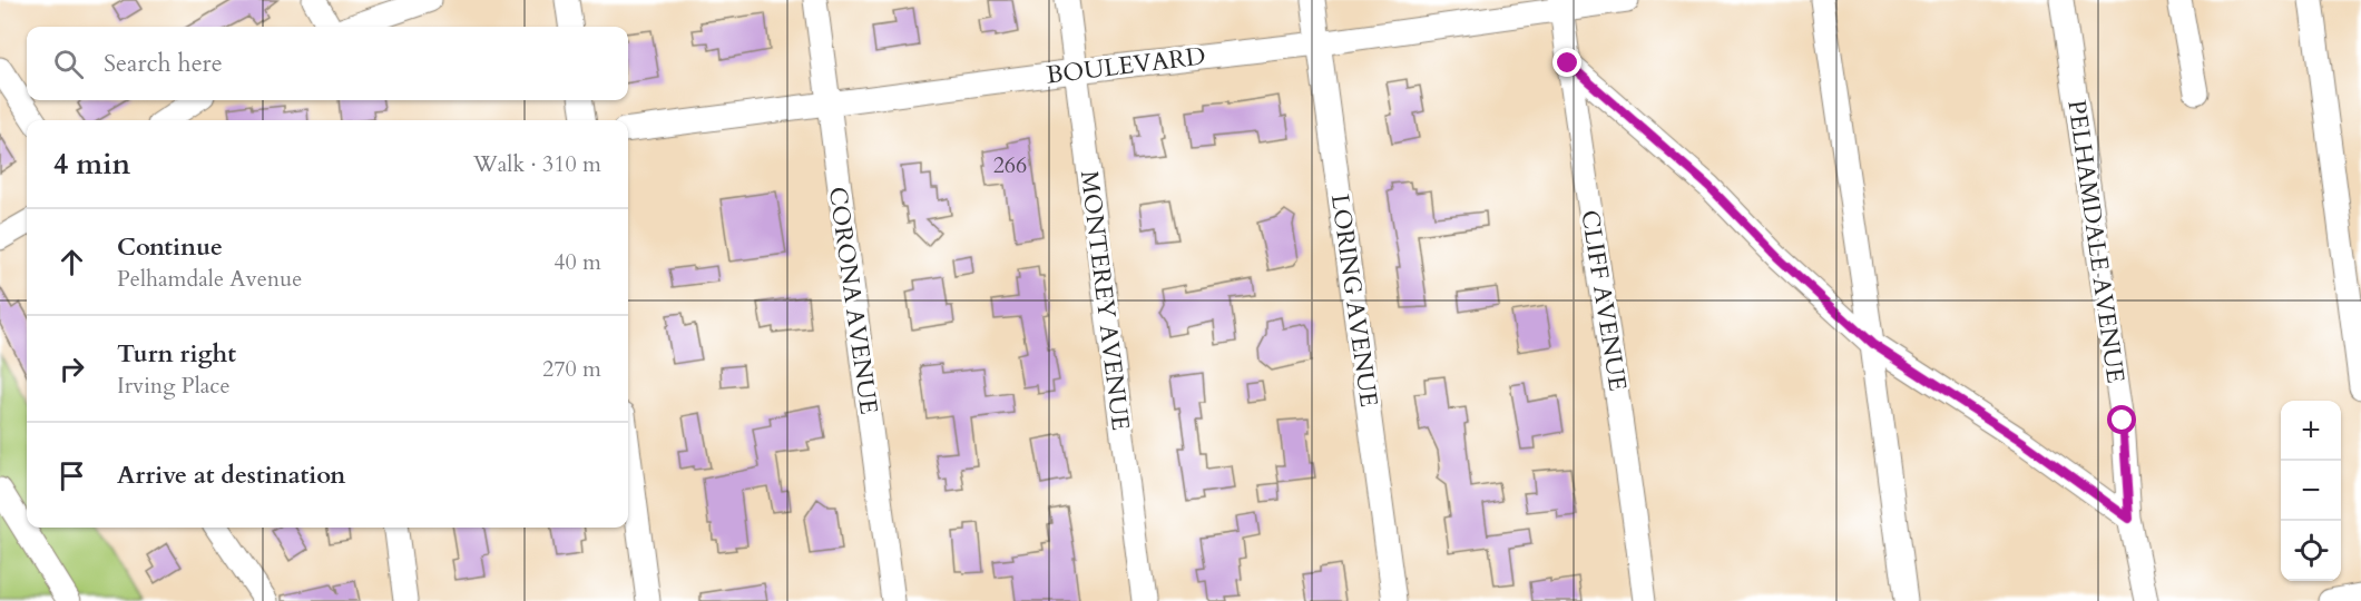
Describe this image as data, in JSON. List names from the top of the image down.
{
  "streets": {
    "street": [
      "BOULEVARD",
      "PELHAMDALE AVENUE",
      "CORONA AVENUE",
      "MONTEREY AVENUE",
      "LORING AVENUE",
      "CLIFF AVENUE"
    ]
  },
  "crossings": [
    ["BOULEVARD", "CORONA AVENUE"],
    ["BOULEVARD", "MONTEREY AVENUE"],
    ["BOULEVARD", "LORING AVENUE"],
    ["BOULEVARD", "CLIFF AVENUE"]
  ],
  "house_numbers": ["266"],
  "page": {
    "search": "Search here",
    "heading": ["4 min", "Walk · 310 m"],
    "list": [
      ["Continue", "Pelhamdale Avenue", "40 m"],
      ["Turn right", "Irving Place", "270 m"],
      "Arrive at destination"
    ],
    "map_buttons": ["+", "−"]
  }
}
